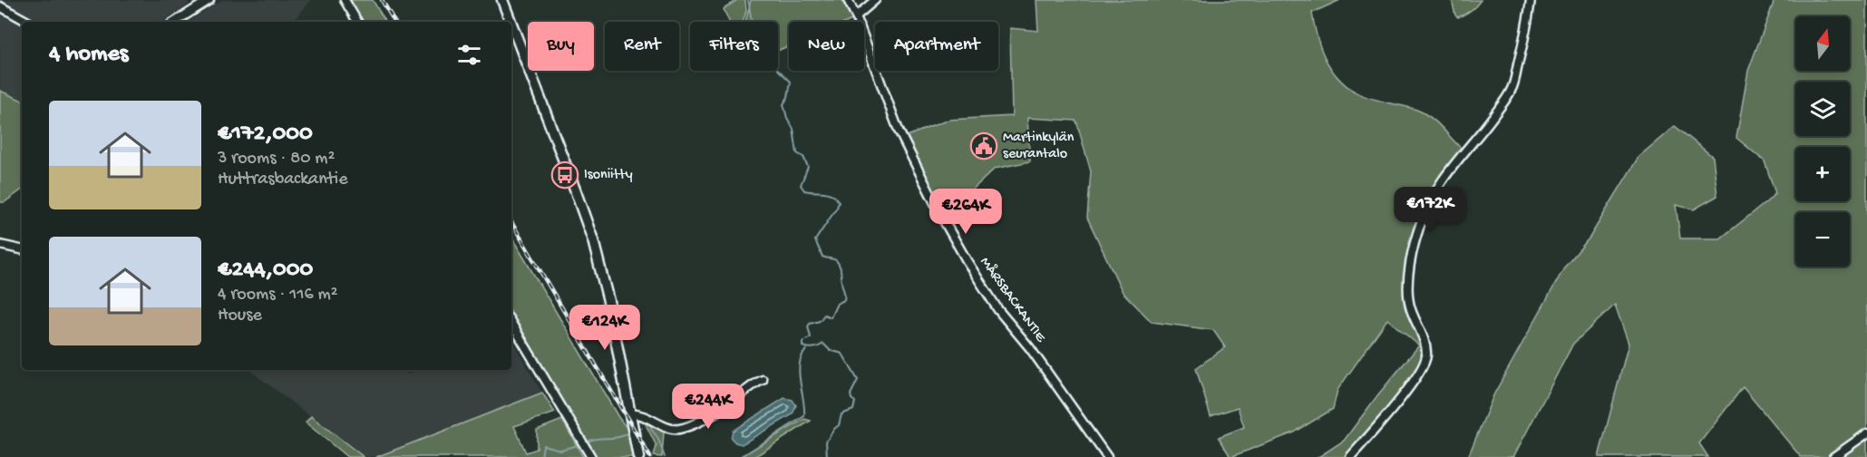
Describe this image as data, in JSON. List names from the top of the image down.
{
  "streets": {
    "street": ["MÅRSBACKANTIE"]
  },
  "places": {
    "public building": ["Martinkylän seurantalo"],
    "bus stop": ["Isoniitty"]
  },
  "north": "top",
  "page": {
    "map_buttons": ["+", "−"],
    "chip": [
      "Buy",
      "Rent",
      "Filters",
      "New",
      "Apartment"
    ],
    "heading": "4 homes",
    "list": [
      {
        "name": "€172,000",
        "note": "3 rooms · 80 m² · Huttrasbackantie"
      },
      {
        "name": "€244,000",
        "note": "4 rooms · 116 m² · House"
      }
    ],
    "price": [
      "€172K",
      "€264K",
      "€124K",
      "€244K"
    ]
  }
}
